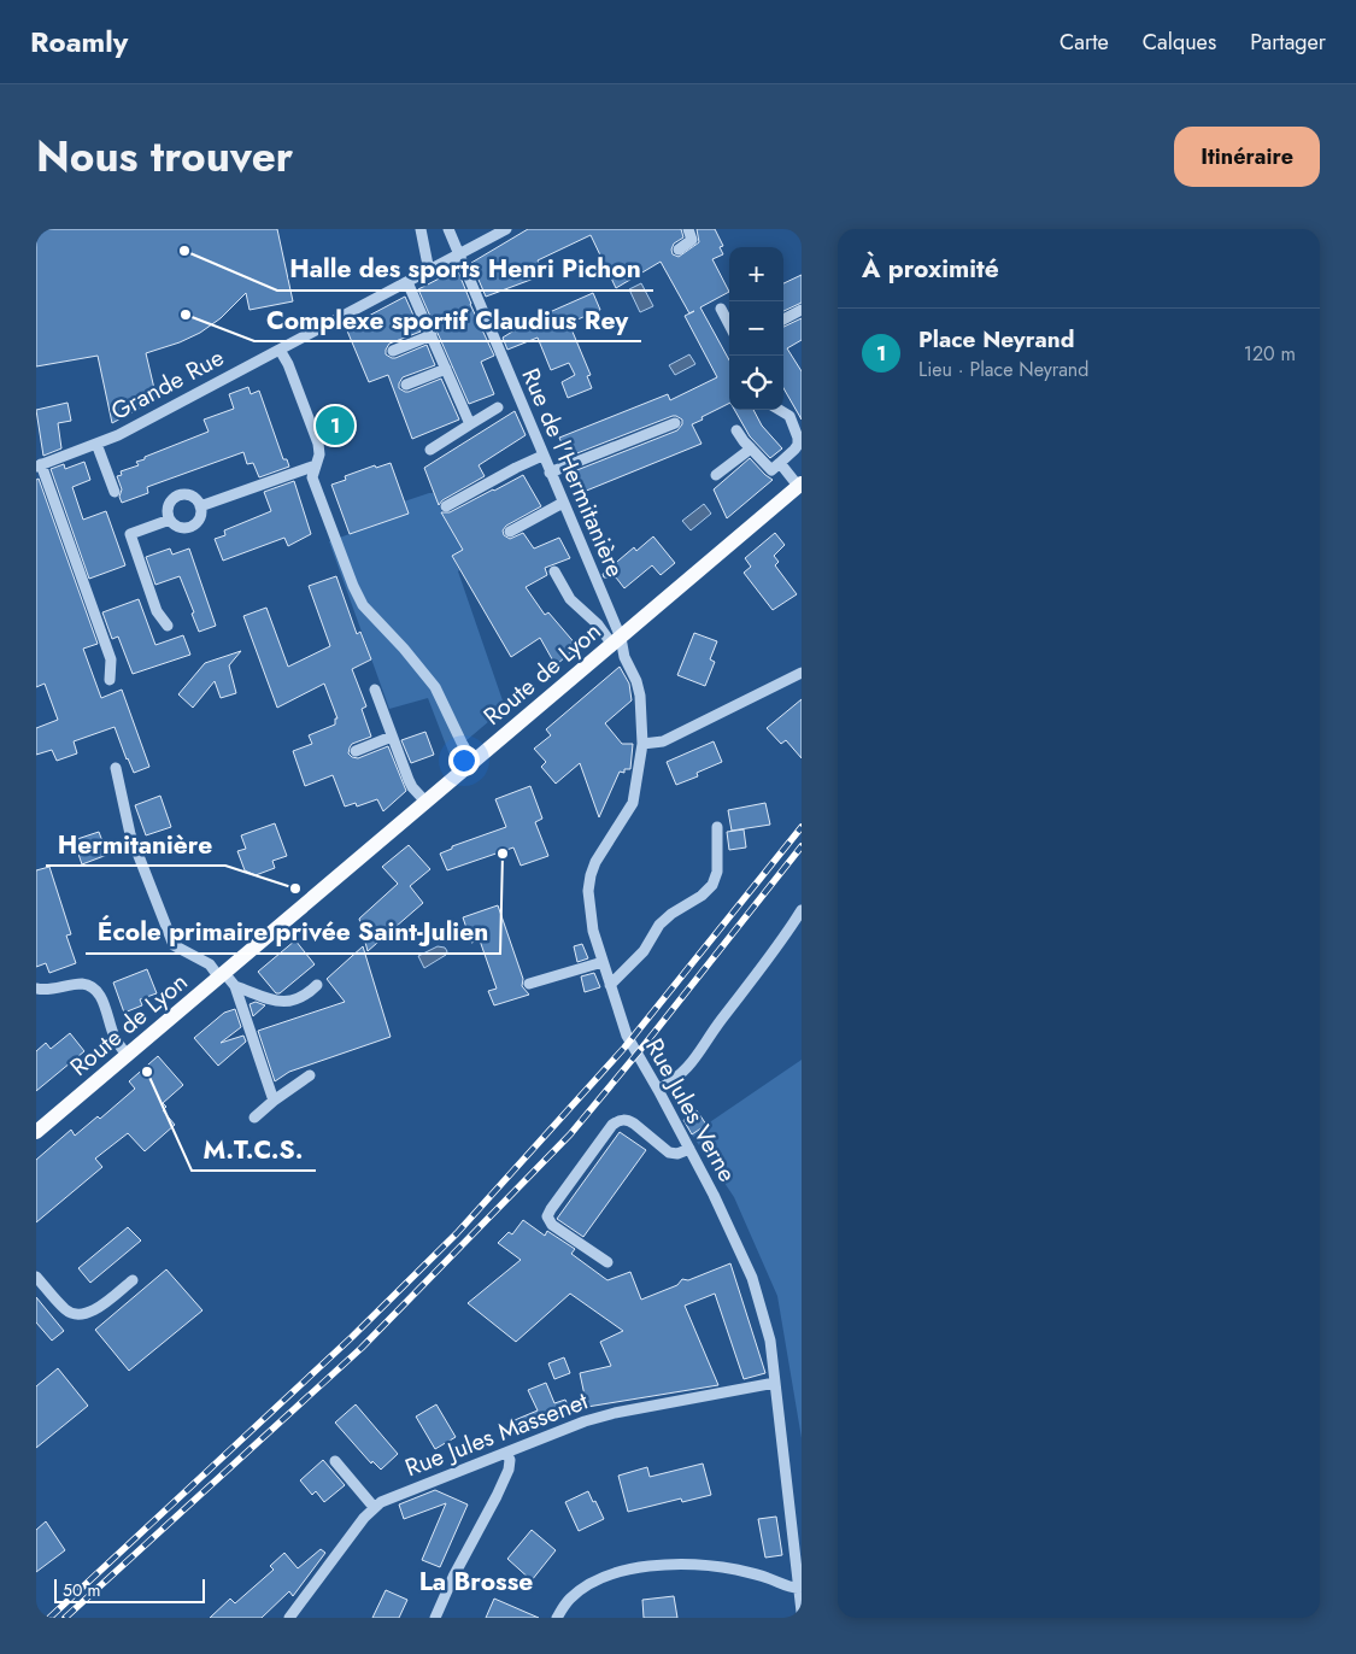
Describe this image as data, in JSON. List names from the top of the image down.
{
  "streets": {
    "main road": ["Route de Lyon"],
    "street": [
      "Grande Rue",
      "Rue de l'Hermitanière",
      "Rue Jules Verne",
      "Rue Jules Massenet"
    ]
  },
  "crossings": [
    ["Grande Rue", "Rue de l'Hermitanière"],
    ["Rue de l'Hermitanière", "Route de Lyon"],
    ["Rue de l'Hermitanière", "Rue Jules Verne"],
    ["Route de Lyon", "Rue Jules Verne"],
    ["Rue Jules Verne", "Rue Jules Massenet"]
  ],
  "districts": ["La Brosse"],
  "places": [
    "Halle des sports Henri Pichon",
    "Complexe sportif Claudius Rey",
    "École primaire privée Saint-Julien",
    "Hermitanière",
    "M.T.C.S."
  ],
  "scale_bar": "50 m",
  "page": {
    "header": "Roamly",
    "nav": ["Carte", "Calques", "Partager"],
    "title": "Nous trouver",
    "buttons": "Itinéraire",
    "heading": "À proximité",
    "map_buttons": ["+", "−"],
    "list": [
      {
        "mark": "1",
        "name": "Place Neyrand",
        "note": "Lieu · Place Neyrand",
        "value": "120 m"
      }
    ],
    "pins": "1",
    "scale": "50 m"
  }
}
